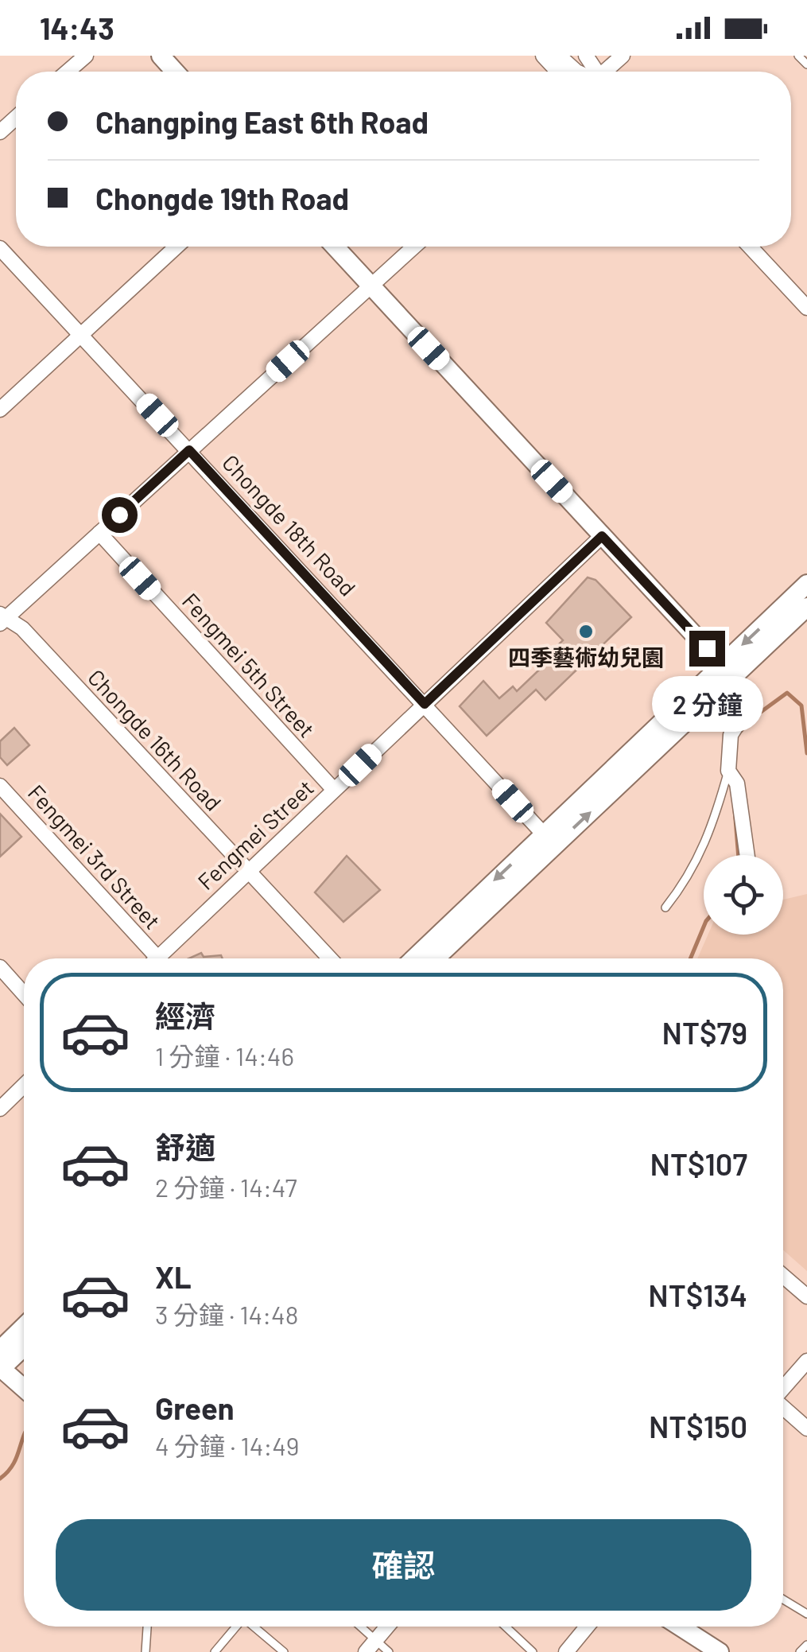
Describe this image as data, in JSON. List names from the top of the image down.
{
  "streets": {
    "street": [
      "Chongde 18th Road",
      "Fengmei 5th Street",
      "Chongde 16th Road",
      "Fengmei Street",
      "Fengmei 3rd Street"
    ]
  },
  "crossings": [
    ["Chongde 18th Road", "Fengmei Street"],
    ["Fengmei 5th Street", "Fengmei Street"],
    ["Chongde 16th Road", "Fengmei Street"]
  ],
  "places": ["四季藝術幼兒園"],
  "page": {
    "status": "14:43",
    "banner": ["Changping East 6th Road", "Chongde 19th Road"],
    "bubble": "2 分鐘",
    "list": [
      {
        "name": "經濟",
        "note": "1 分鐘 · 14:46",
        "value": "NT$79"
      },
      {
        "name": "舒適",
        "note": "2 分鐘 · 14:47",
        "value": "NT$107"
      },
      {
        "name": "XL",
        "note": "3 分鐘 · 14:48",
        "value": "NT$134"
      },
      {
        "name": "Green",
        "note": "4 分鐘 · 14:49",
        "value": "NT$150"
      }
    ],
    "buttons": "確認"
  }
}
